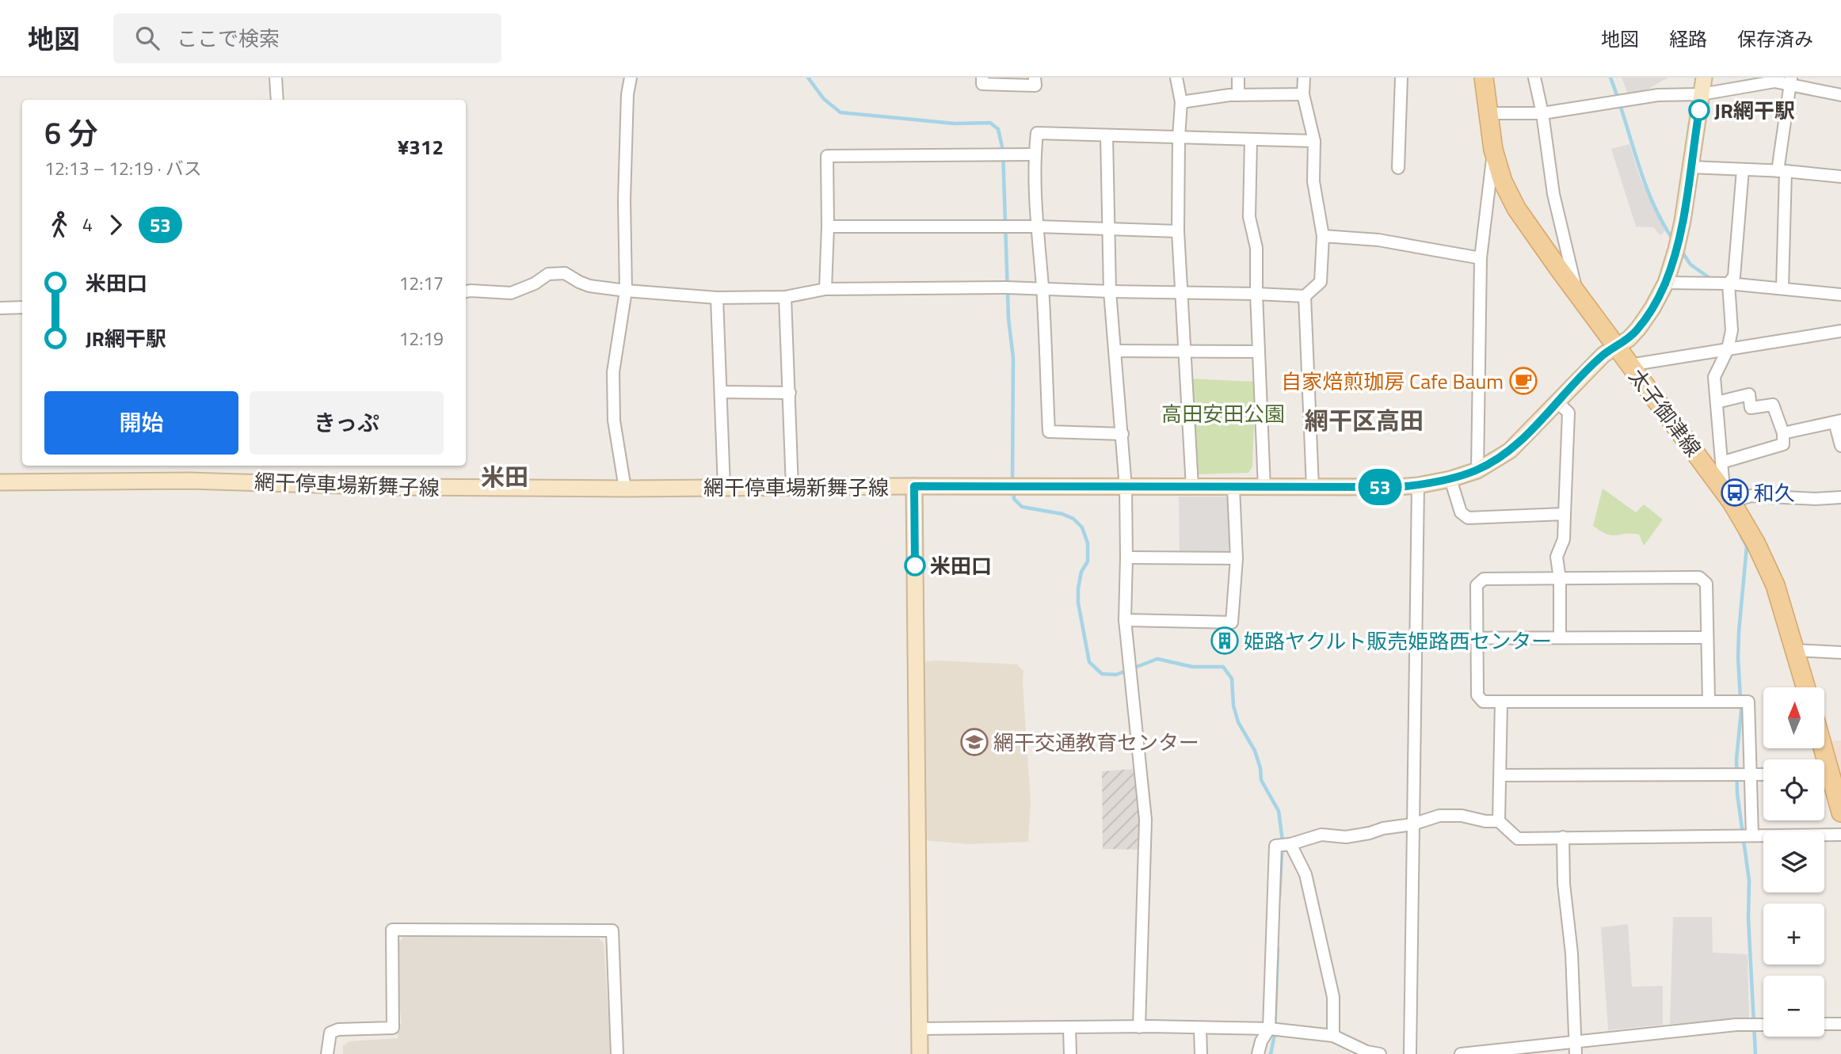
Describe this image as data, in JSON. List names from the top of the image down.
{
  "streets": {
    "main road": ["太子御津線", "網干停車場新舞子線"]
  },
  "crossings": [
    ["太子御津線", "網干停車場新舞子線"]
  ],
  "districts": ["網干区高田", "米田"],
  "parks": ["高田安田公園"],
  "places": {
    "other": ["JR網干駅", "米田口"],
    "cafe": ["自家焙煎珈房 Cafe Baum"],
    "bus stop": ["和久"],
    "building": ["姫路ヤクルト販売姫路西センター"],
    "school or university": ["網干交通教育センター"]
  },
  "lines": ["bus line 53"],
  "north": "top",
  "page": {
    "header": "地図",
    "search": "ここで検索",
    "nav": ["地図", "経路", "保存済み"],
    "on_map": "53",
    "heading": ["6 分", "12:13 – 12:19 · バス", "¥312"],
    "legs": ["4", "53"],
    "list": [
      {
        "name": "米田口",
        "value": "12:17"
      },
      {
        "name": "JR網干駅",
        "value": "12:19"
      }
    ],
    "buttons": ["開始", "きっぷ"],
    "map_buttons": ["+", "−"]
  }
}
